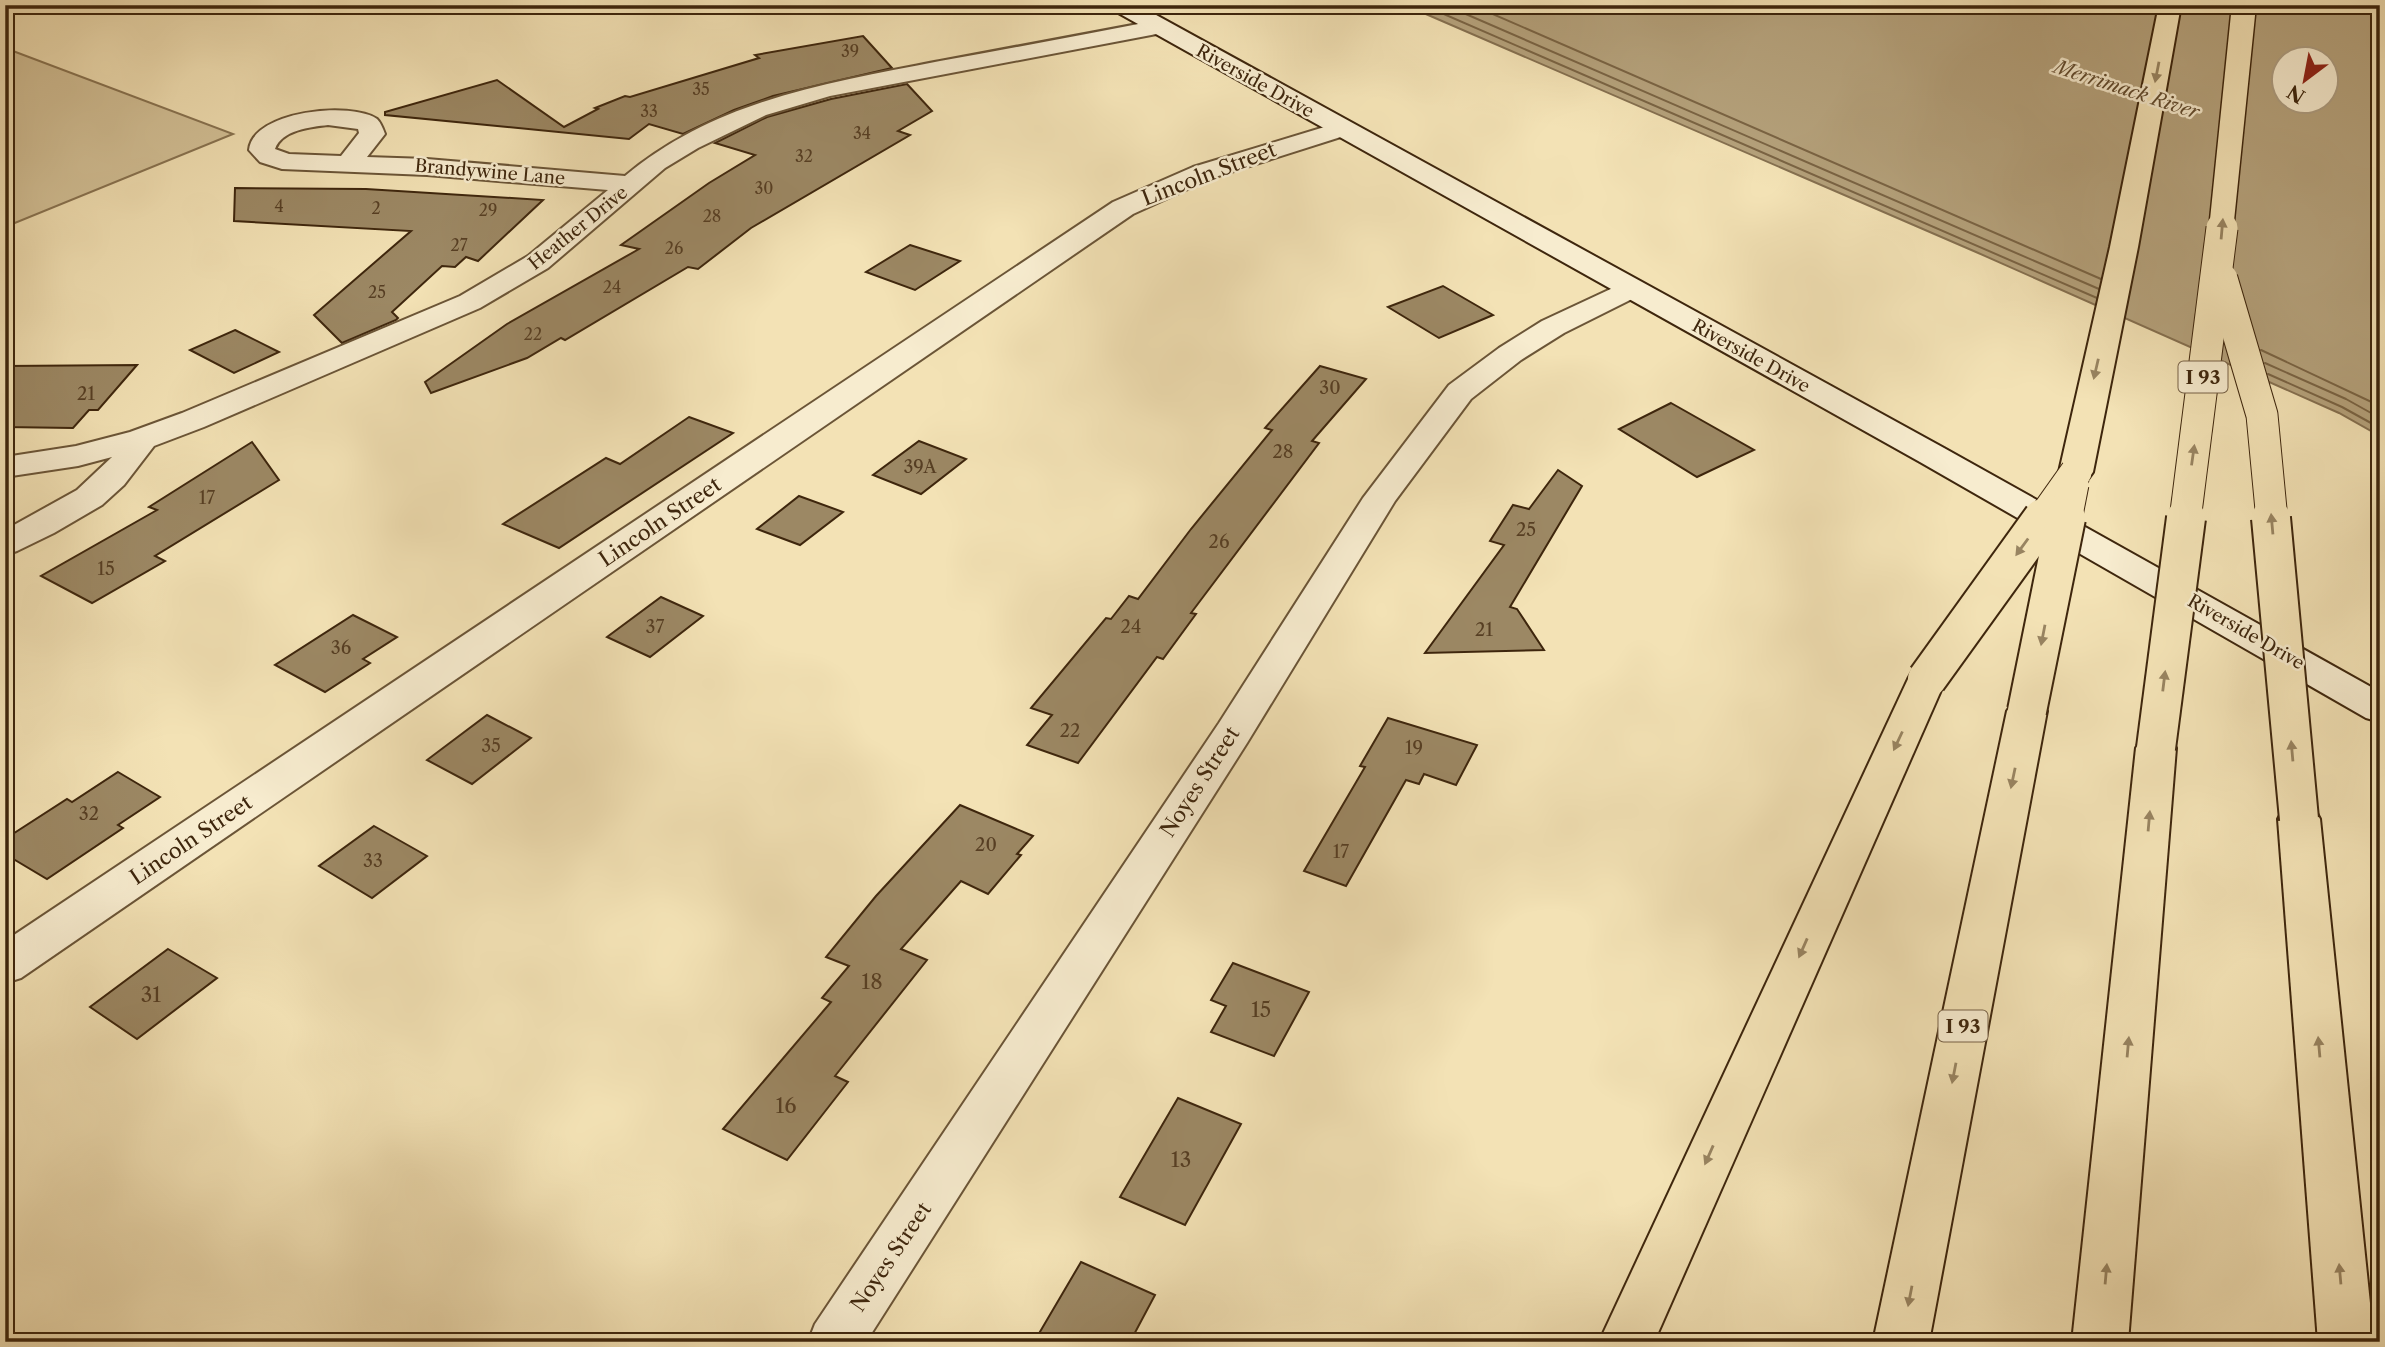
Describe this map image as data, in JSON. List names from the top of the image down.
{
  "streets": {
    "highway": ["I 93"],
    "street": [
      "Riverside Drive",
      "Brandywine Lane",
      "Lincoln Street",
      "Heather Drive",
      "Noyes Street"
    ]
  },
  "crossings": [
    ["Riverside Drive", "Lincoln Street"],
    ["Riverside Drive", "Heather Drive"],
    ["Riverside Drive", "Noyes Street"],
    ["Brandywine Lane", "Heather Drive"]
  ],
  "water": ["Merrimack River"],
  "house_numbers": [
    "39",
    "35",
    "33",
    "34",
    "32",
    "30",
    "4",
    "2",
    "29",
    "28",
    "27",
    "26",
    "24",
    "25",
    "22",
    "30",
    "21",
    "28",
    "39A",
    "17",
    "25",
    "26",
    "15",
    "37",
    "24",
    "21",
    "36",
    "22",
    "35",
    "19",
    "32",
    "20",
    "17",
    "33",
    "18",
    "31",
    "15",
    "16",
    "13"
  ],
  "north": "bottom left"
}
